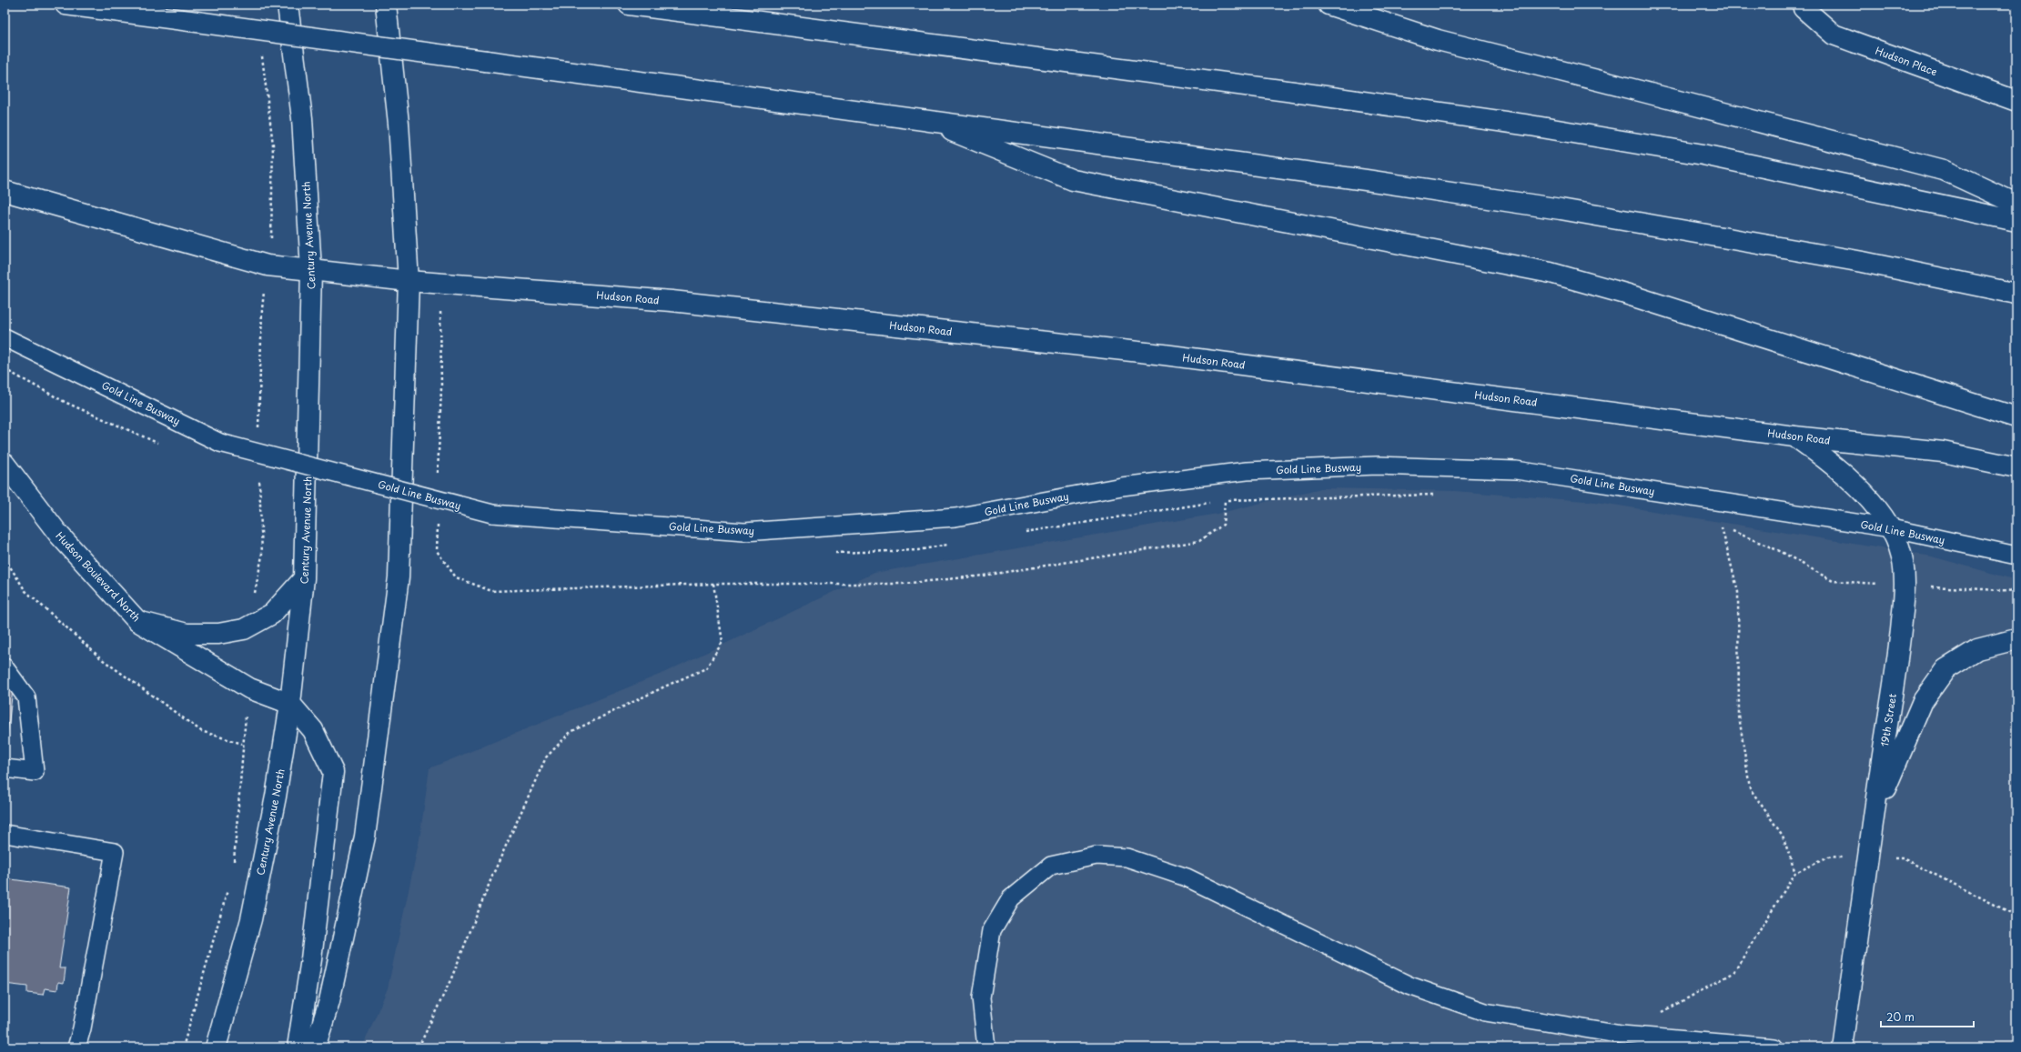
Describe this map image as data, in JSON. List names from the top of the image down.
{
  "streets": {
    "main road": [
      "Hudson Place",
      "Century Avenue North",
      "Hudson Road",
      "Hudson Boulevard North",
      "19th Street"
    ],
    "lane": ["Gold Line Busway"]
  },
  "crossings": [
    ["Century Avenue North", "Hudson Road"],
    ["Century Avenue North", "Hudson Boulevard North"],
    ["Hudson Road", "19th Street"],
    ["Gold Line Busway", "19th Street"]
  ],
  "scale_bar": "20 m"
}
